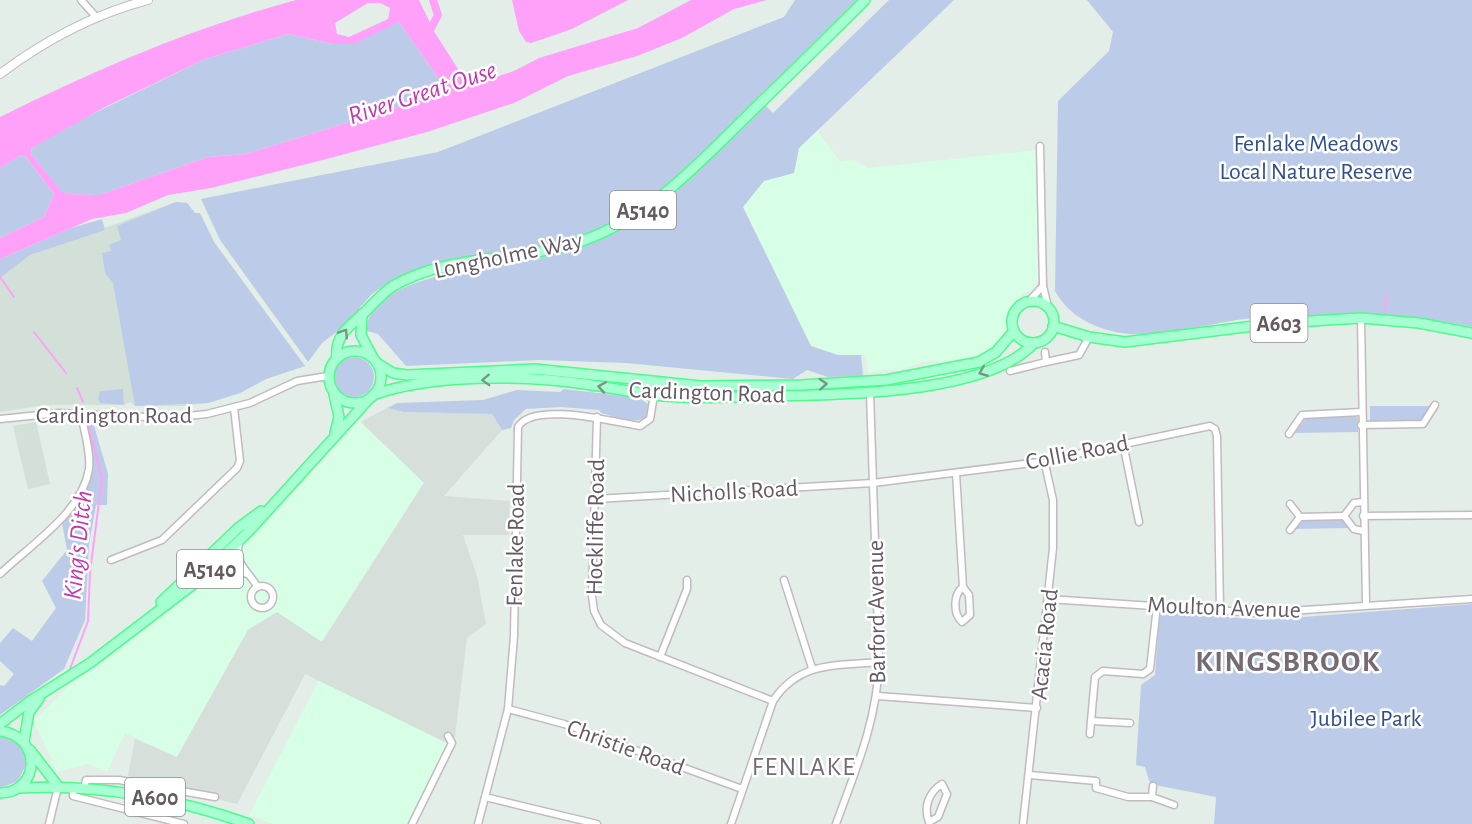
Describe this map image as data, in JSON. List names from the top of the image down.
{
  "streets": {
    "main road": [
      "A5140",
      "Longholme Way",
      "A603",
      "Cardington Road",
      "A600"
    ],
    "street": [
      "Collie Road",
      "Nicholls Road",
      "Hockliffe Road",
      "Fenlake Road",
      "Moulton Avenue",
      "Barford Avenue",
      "Acacia Road",
      "Christie Road"
    ]
  },
  "crossings": [
    ["A5140", "Longholme Way"],
    ["A5140", "Cardington Road"],
    ["Longholme Way", "Cardington Road"],
    ["A603", "Cardington Road"],
    ["Cardington Road", "Fenlake Road"],
    ["Cardington Road", "Barford Avenue"],
    ["Collie Road", "Nicholls Road"],
    ["Collie Road", "Moulton Avenue"],
    ["Collie Road", "Barford Avenue"],
    ["Collie Road", "Acacia Road"],
    ["Nicholls Road", "Hockliffe Road"],
    ["Nicholls Road", "Barford Avenue"],
    ["Hockliffe Road", "Fenlake Road"],
    ["Fenlake Road", "Christie Road"],
    ["Moulton Avenue", "Acacia Road"]
  ],
  "districts": ["KINGSBROOK", "FENLAKE"],
  "water": ["River Great Ouse", "King's Ditch"],
  "parks": ["Fenlake Meadows Local Nature Reserve", "Jubilee Park"]
}
